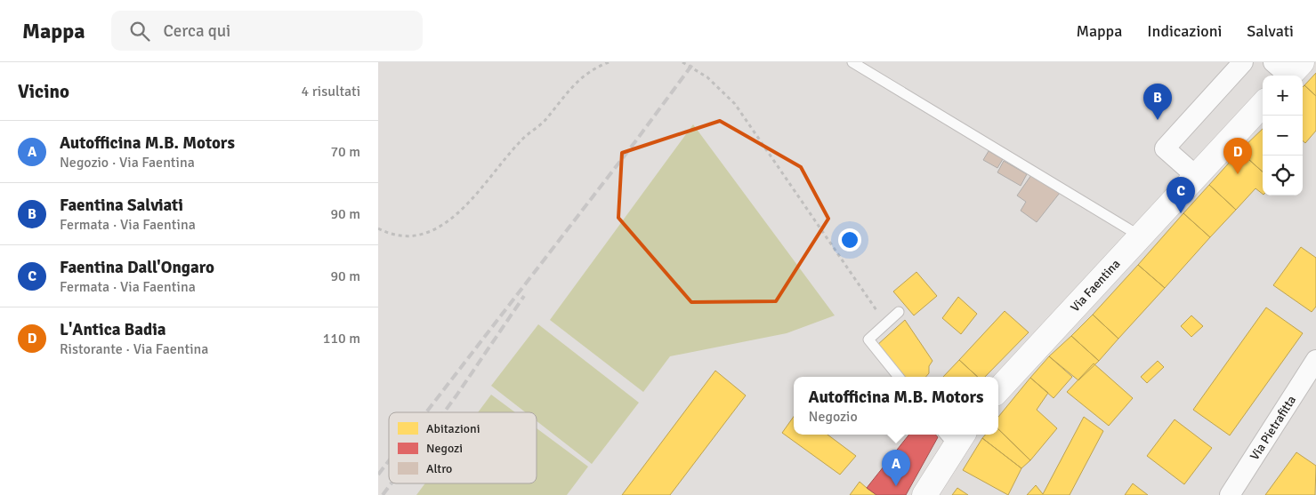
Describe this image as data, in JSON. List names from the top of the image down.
{
  "streets": {
    "street": ["Via Faentina", "Via Pietrafitta"]
  },
  "legend": ["Abitazioni", "Negozi", "Altro"],
  "page": {
    "header": "Mappa",
    "search": "Cerca qui",
    "nav": ["Mappa", "Indicazioni", "Salvati"],
    "heading": ["Vicino", "4 risultati"],
    "map_buttons": ["+", "−"],
    "pins": [
      "B",
      "D",
      "C",
      "A"
    ],
    "list": [
      {
        "mark": "A",
        "name": "Autofficina M.B. Motors",
        "note": "Negozio · Via Faentina",
        "value": "70 m"
      },
      {
        "mark": "B",
        "name": "Faentina Salviati",
        "note": "Fermata · Via Faentina",
        "value": "90 m"
      },
      {
        "mark": "C",
        "name": "Faentina Dall'Ongaro",
        "note": "Fermata · Via Faentina",
        "value": "90 m"
      },
      {
        "mark": "D",
        "name": "L'Antica Badia",
        "note": "Ristorante · Via Faentina",
        "value": "110 m"
      }
    ],
    "popup": ["Autofficina M.B. Motors", "Negozio"]
  }
}
